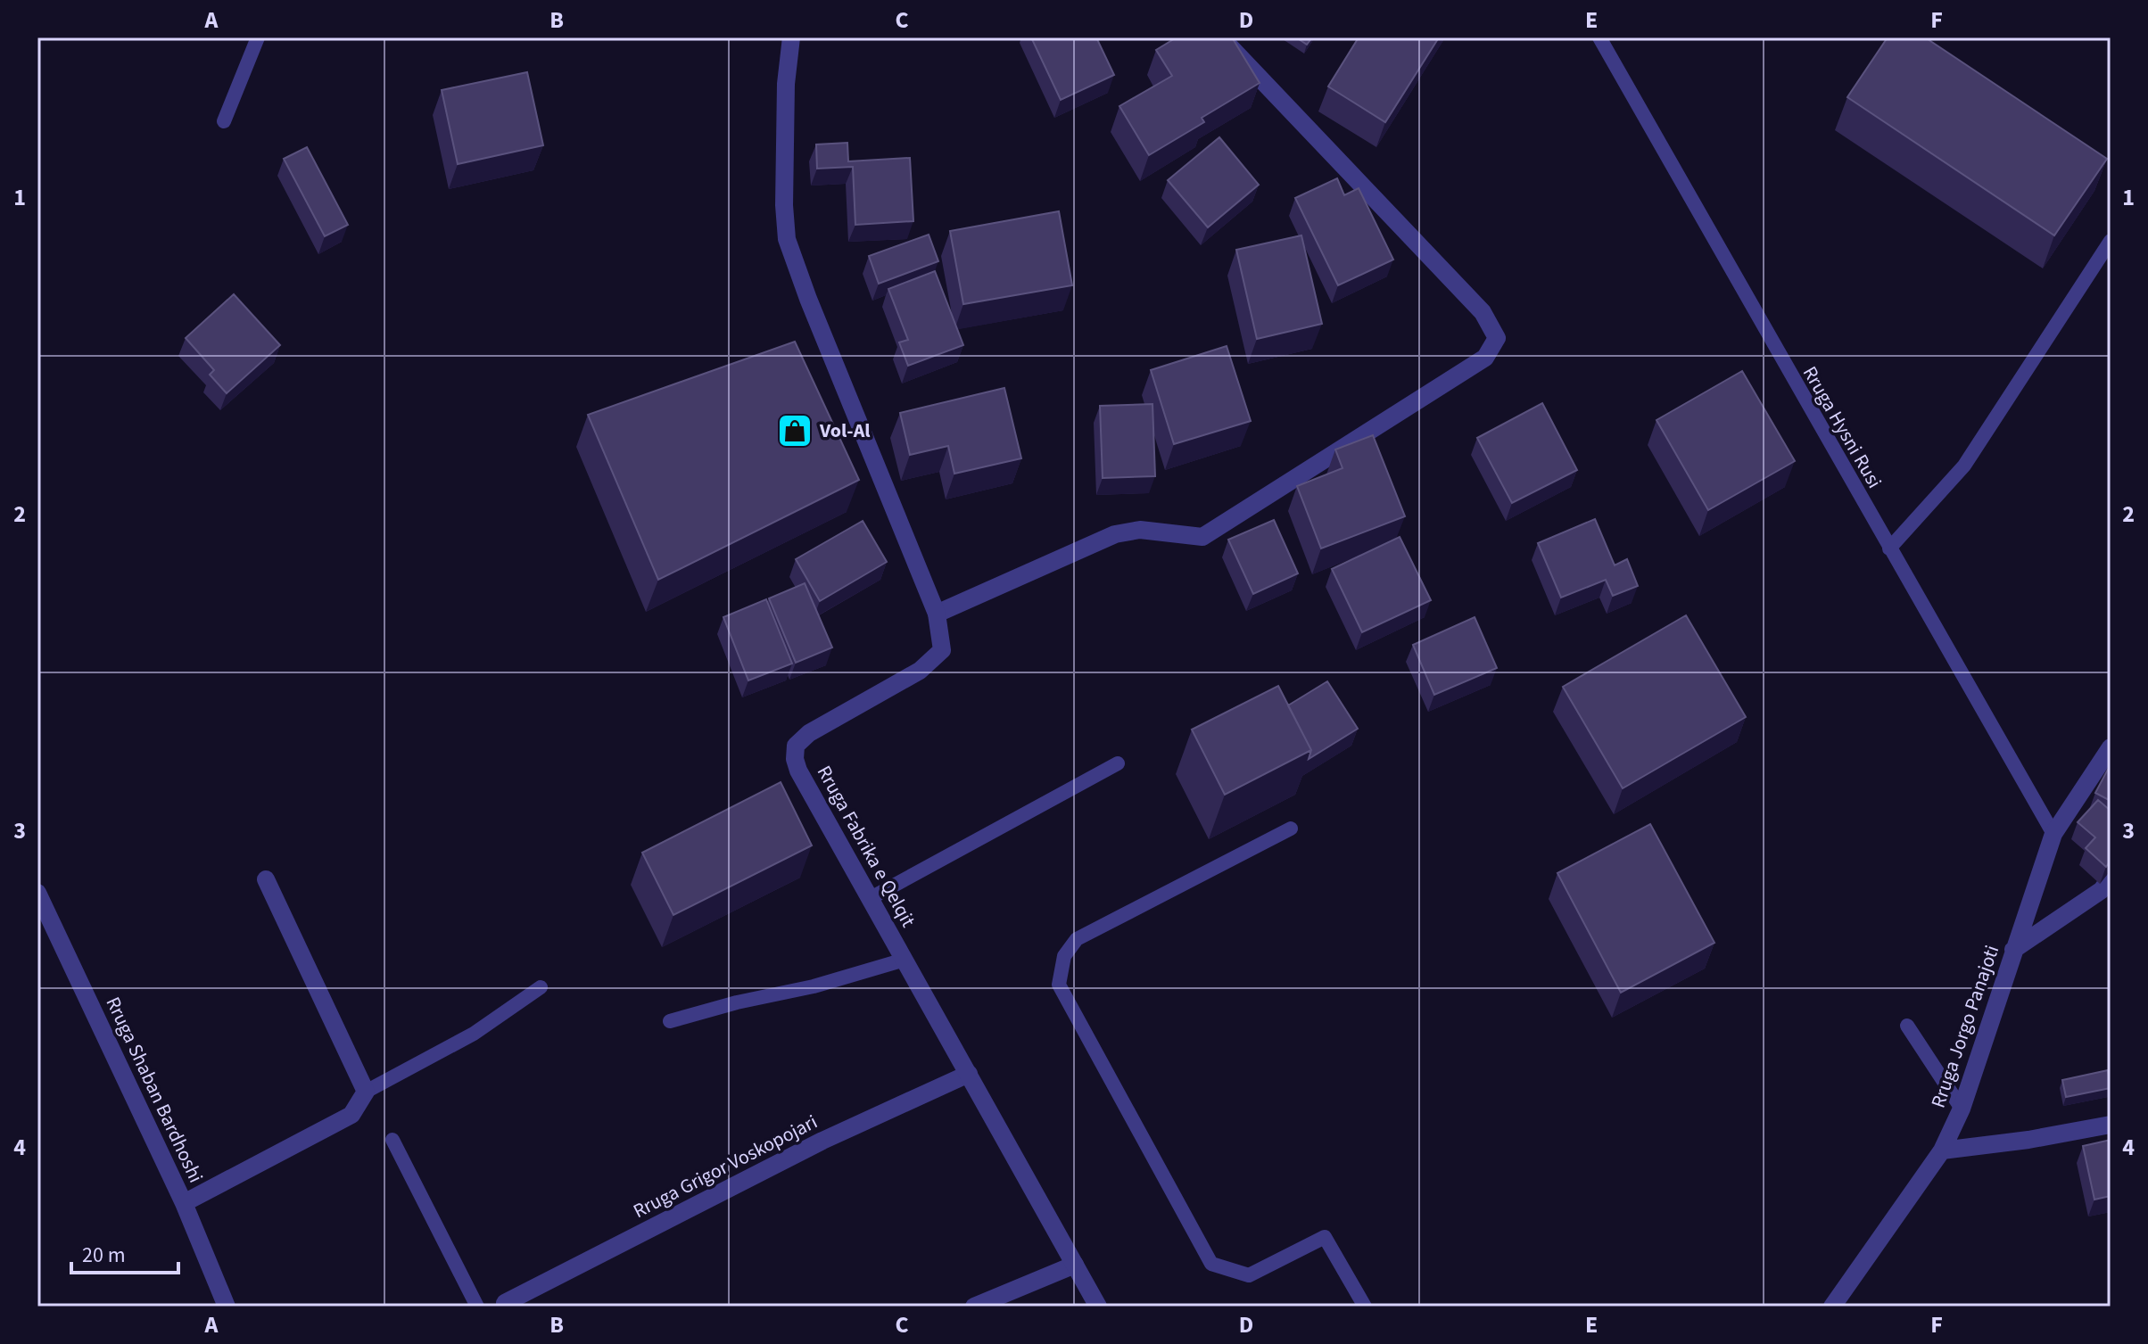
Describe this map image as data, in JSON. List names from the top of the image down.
{
  "streets": {
    "street": [
      "Rruga Fabrika e Qelqit",
      "Rruga Jorgo Panajoti",
      "Rruga Shaban Bardhoshi",
      "Rruga Grigor Voskopojari"
    ],
    "lane": ["Rruga Hysni Rusi"]
  },
  "crossings": [
    ["Rruga Hysni Rusi", "Rruga Jorgo Panajoti"],
    ["Rruga Fabrika e Qelqit", "Rruga Grigor Voskopojari"]
  ],
  "places": {
    "shop": ["Vol-Al"]
  },
  "scale_bar": "20 m",
  "grid": {
    "columns": [
      "A",
      "B",
      "C",
      "D",
      "E",
      "F"
    ],
    "rows": [
      "1",
      "2",
      "3",
      "4"
    ]
  }
}
